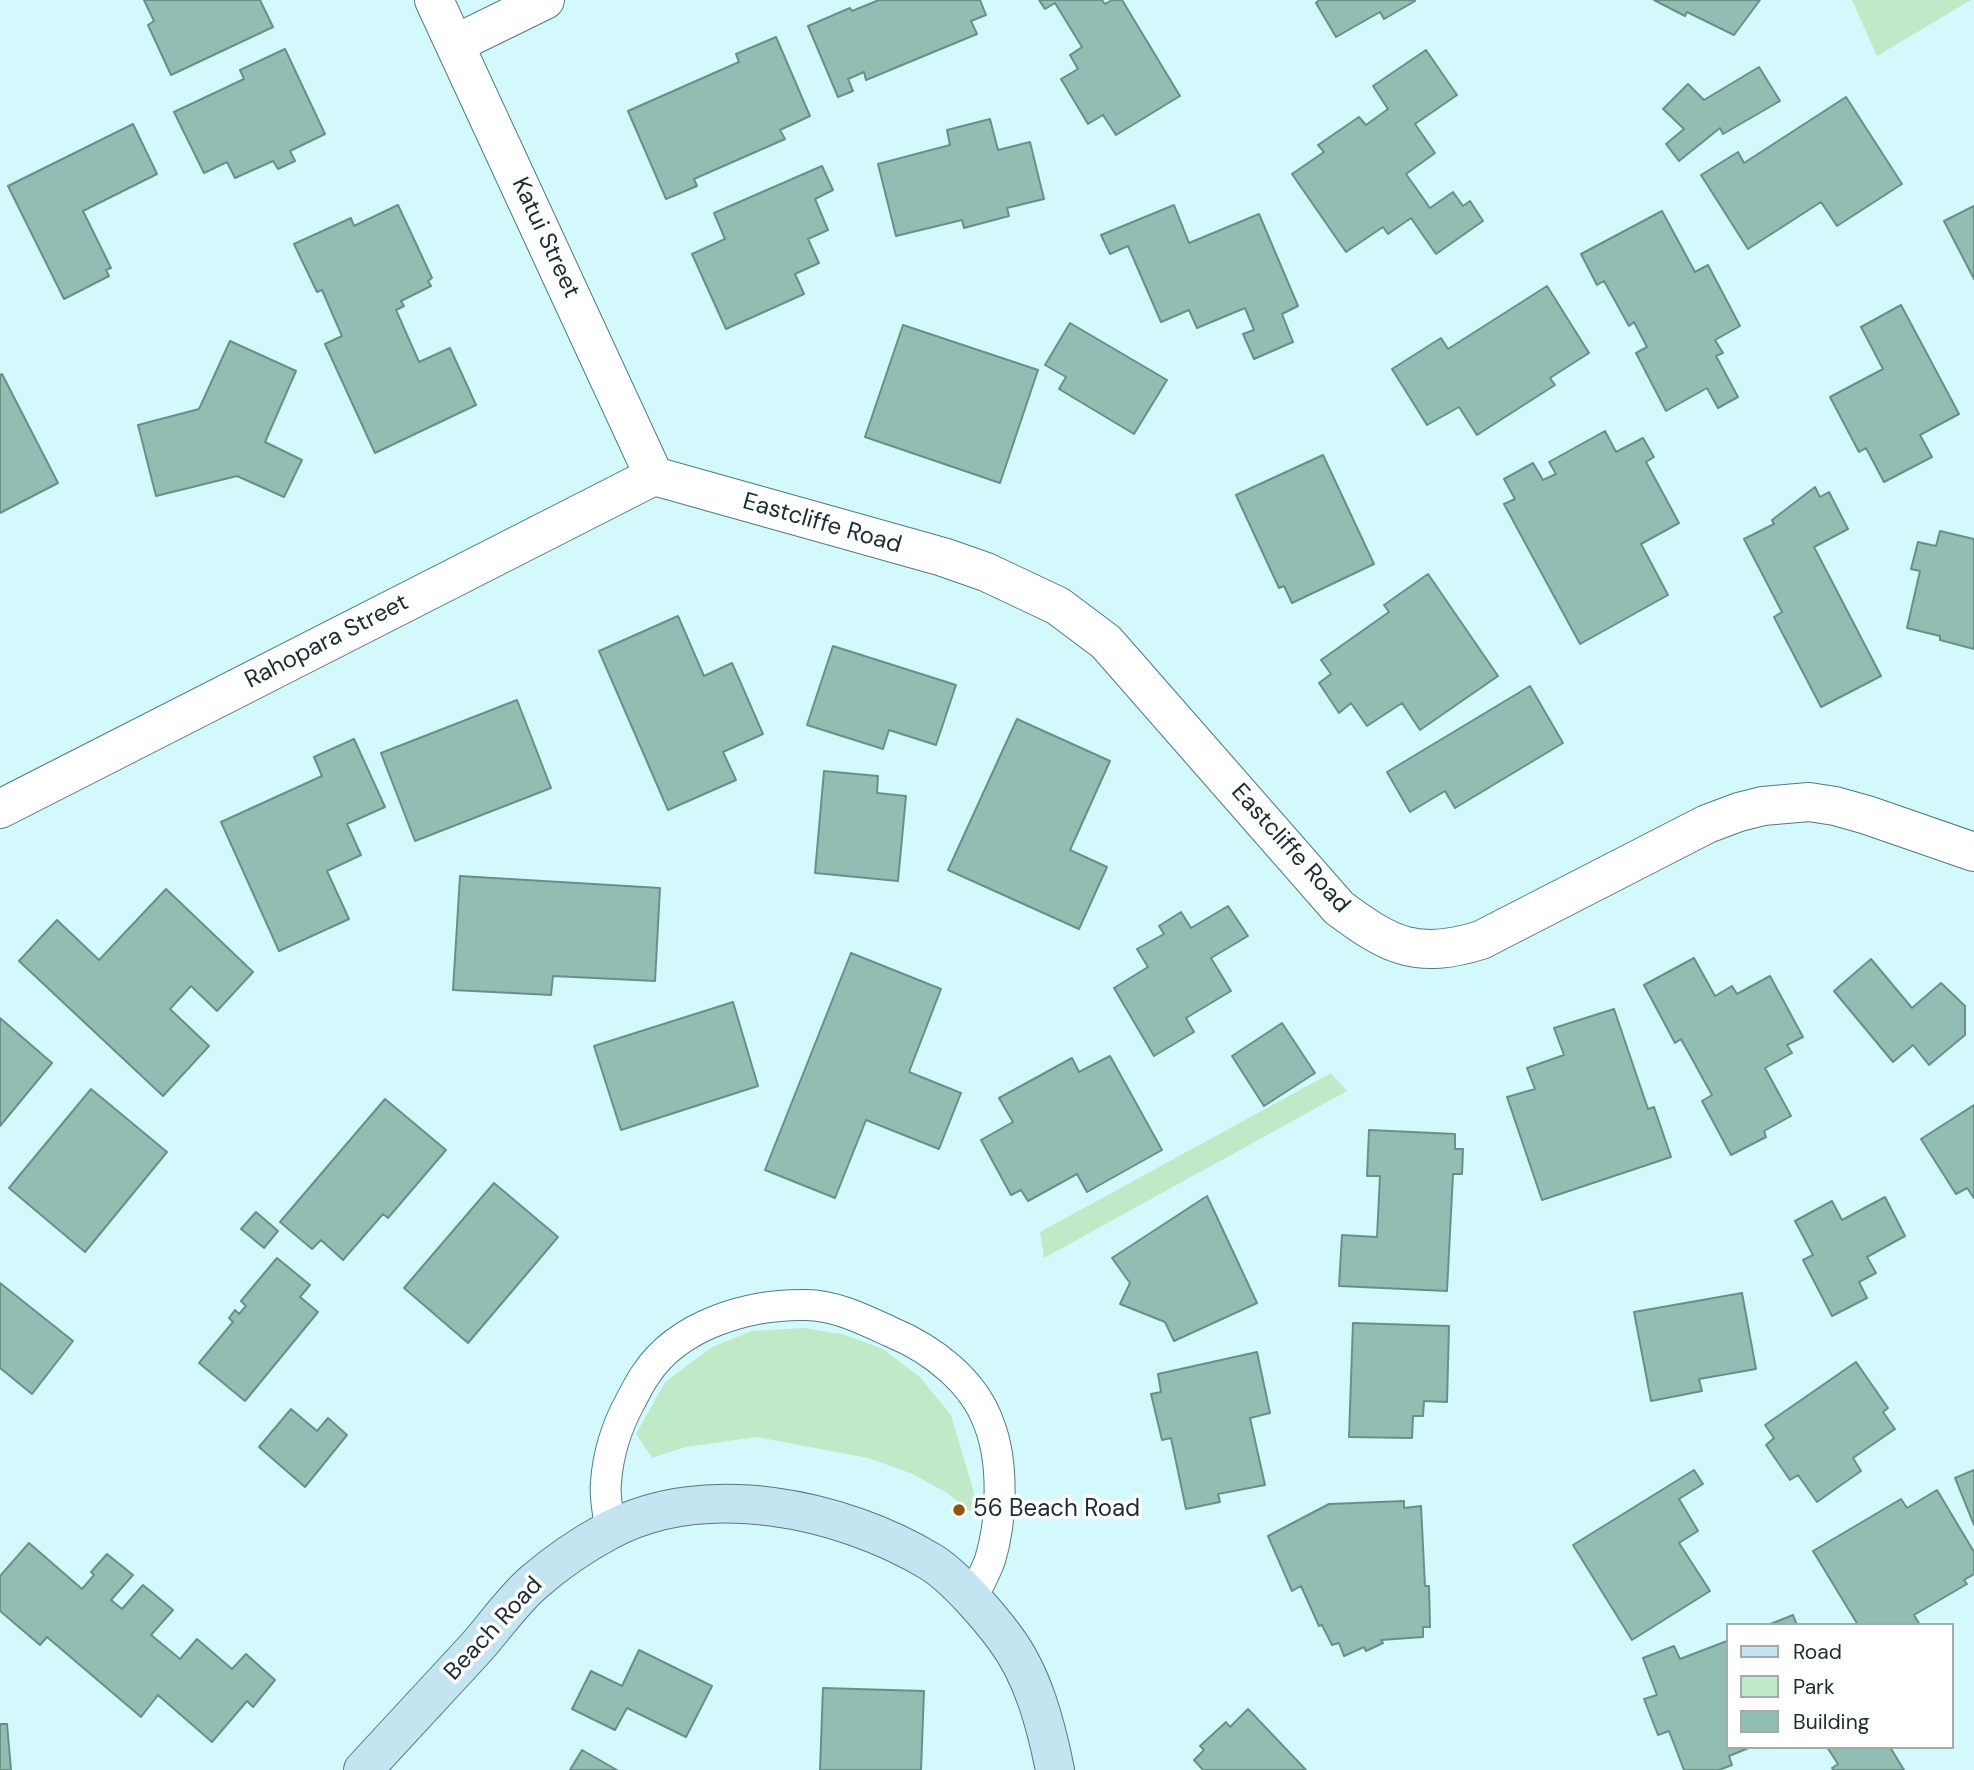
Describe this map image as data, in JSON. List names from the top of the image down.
{
  "streets": {
    "main road": ["Beach Road"],
    "street": ["Katui Street", "Eastcliffe Road", "Rahopara Street"]
  },
  "crossings": [
    ["Katui Street", "Eastcliffe Road"],
    ["Katui Street", "Rahopara Street"],
    ["Eastcliffe Road", "Rahopara Street"]
  ],
  "places": ["56 Beach Road"],
  "legend": ["Road", "Park", "Building"]
}
